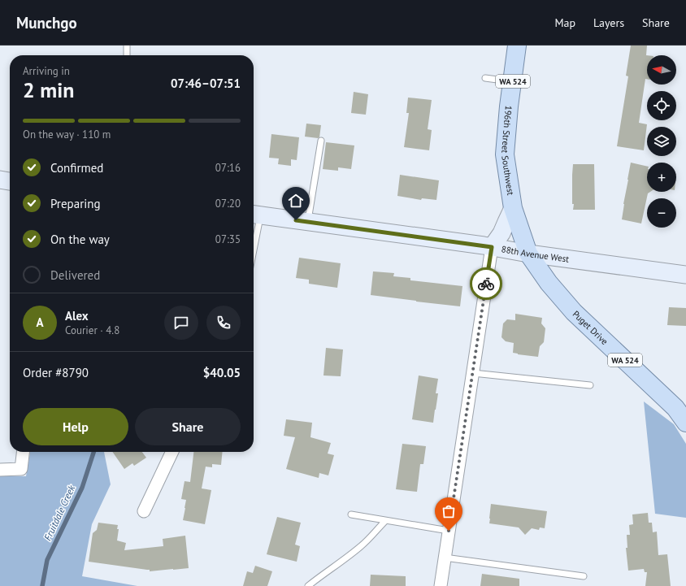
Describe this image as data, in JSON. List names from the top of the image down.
{
  "streets": {
    "main road": ["WA 524", "196th Street Southwest", "Puget Drive"],
    "street": ["88th Avenue West"]
  },
  "crossings": [
    ["196th Street Southwest", "88th Avenue West"],
    ["196th Street Southwest", "Puget Drive"],
    ["88th Avenue West", "Puget Drive"]
  ],
  "water": ["Fruitdale Creek"],
  "north": "left",
  "page": {
    "header": "Munchgo",
    "nav": ["Map", "Layers", "Share"],
    "map_buttons": ["+", "−"],
    "heading": ["2 min", "Arriving in", "07:46–07:51"],
    "panel": [
      "Alex",
      "Courier · 4.8",
      "Order #8790",
      "$40.05"
    ],
    "bar": "On the way · 110 m",
    "list": [
      ["Confirmed", "07:16"],
      ["Preparing", "07:20"],
      ["On the way", "07:35"],
      "Delivered"
    ],
    "round": "A",
    "buttons": ["Help", "Share"]
  }
}
